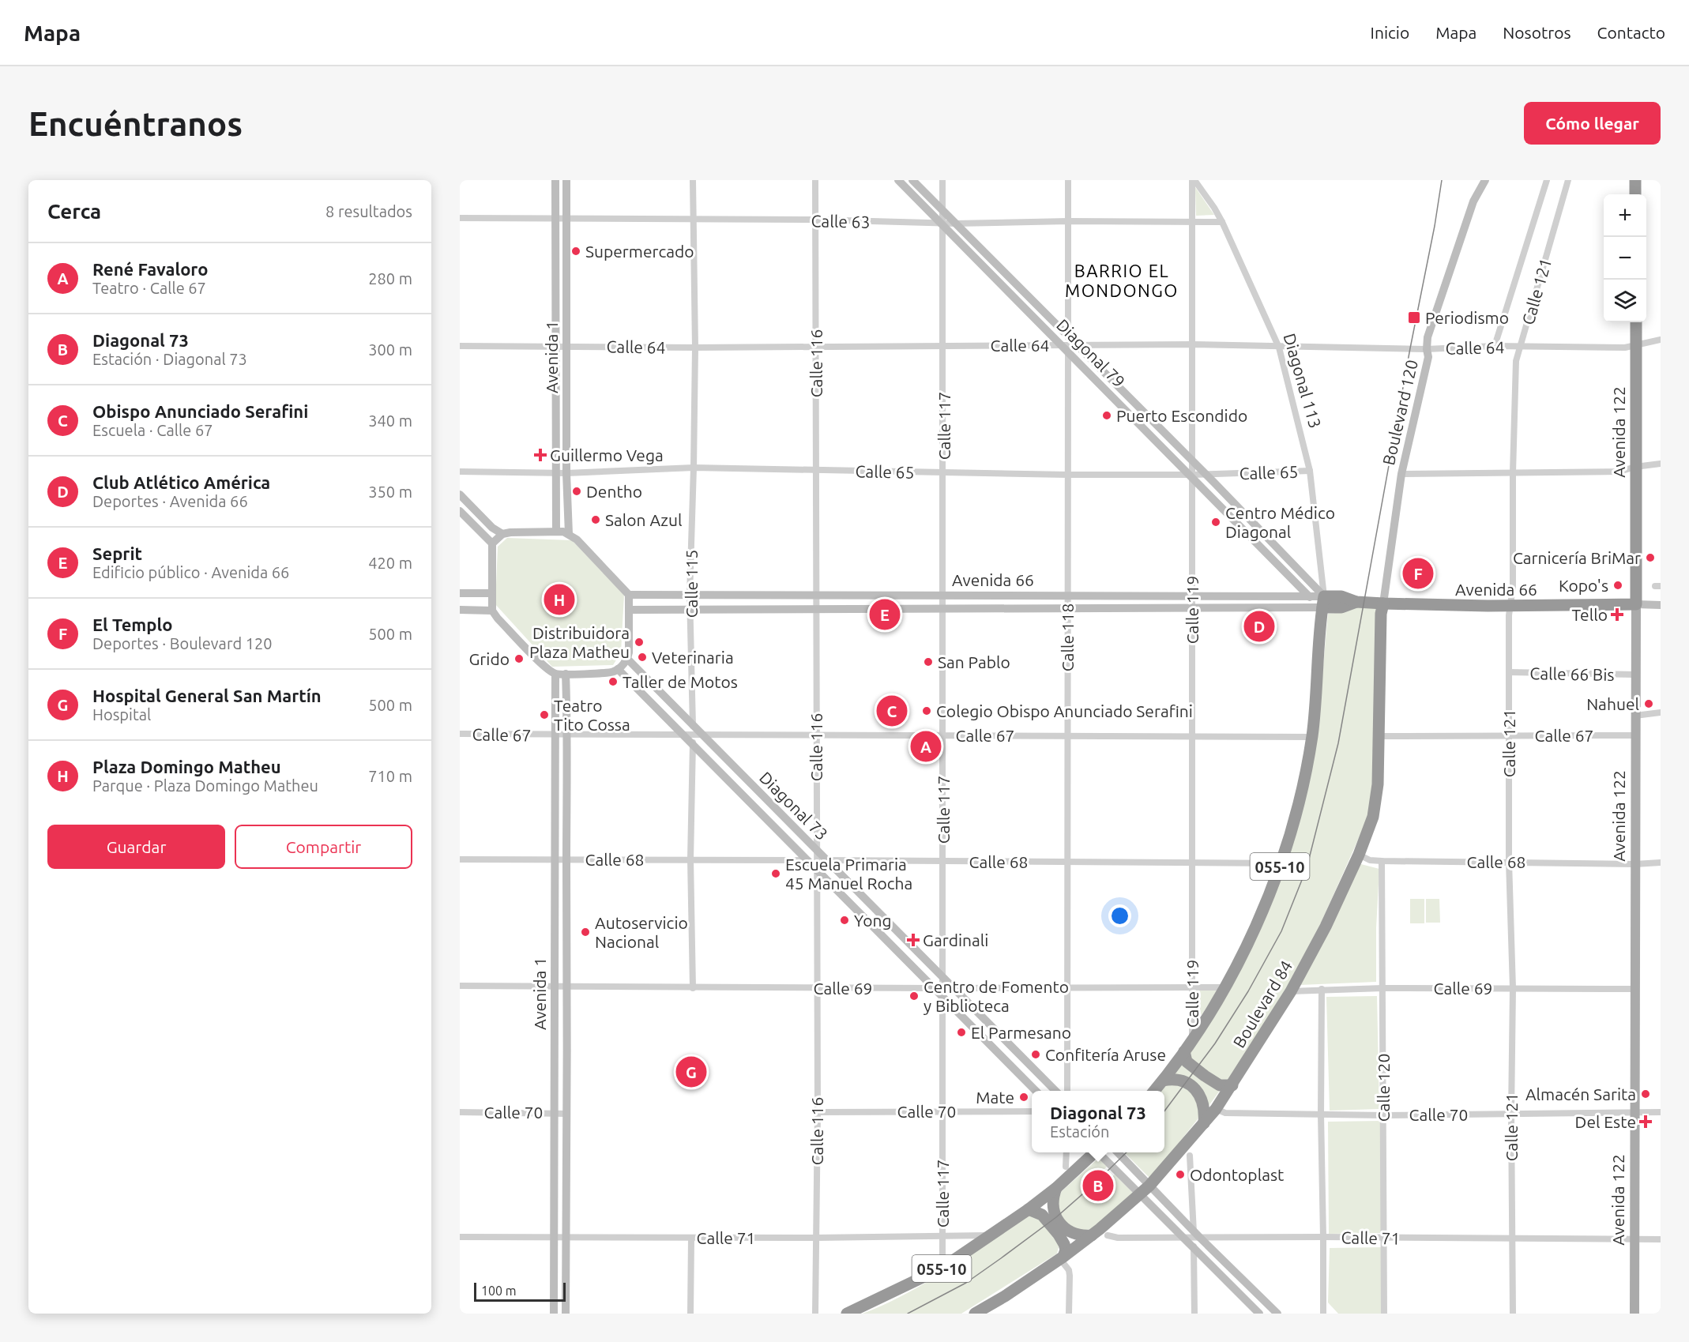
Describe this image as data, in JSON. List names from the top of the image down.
{
  "streets": {
    "highway": [
      "Avenida 122",
      "Avenida 66",
      "055-10",
      "Boulevard 84"
    ],
    "main road": [
      "Diagonal 79",
      "Avenida 1",
      "Boulevard 120",
      "Diagonal 73"
    ],
    "street": [
      "Calle 63",
      "Calle 121",
      "Calle 64",
      "Calle 116",
      "Diagonal 113",
      "Calle 117",
      "Calle 65",
      "Calle 115",
      "Calle 119",
      "Calle 118",
      "Calle 66 Bis",
      "Calle 67",
      "Calle 68",
      "Calle 69",
      "Calle 120",
      "Calle 70",
      "Calle 71"
    ]
  },
  "crossings": [
    ["Calle 63", "Diagonal 79"],
    ["Calle 63", "Avenida 1"],
    ["Calle 63", "Calle 116"],
    ["Calle 63", "Diagonal 113"],
    ["Calle 63", "Calle 117"],
    ["Calle 63", "Calle 115"],
    ["Calle 63", "Calle 119"],
    ["Calle 63", "Calle 118"],
    ["Calle 121", "Calle 64"],
    ["Calle 121", "Avenida 66"],
    ["Calle 121", "Calle 66 Bis"],
    ["Calle 121", "Calle 67"],
    ["Calle 121", "Calle 68"],
    ["Calle 121", "Calle 69"],
    ["Calle 121", "Calle 70"],
    ["Calle 121", "Calle 71"],
    ["Calle 64", "Diagonal 79"],
    ["Calle 64", "Avenida 1"],
    ["Calle 64", "Calle 116"],
    ["Calle 64", "Diagonal 113"],
    ["Calle 64", "Boulevard 120"],
    ["Calle 64", "Calle 117"],
    ["Calle 64", "Avenida 122"],
    ["Calle 64", "Calle 115"],
    ["Calle 64", "Calle 119"],
    ["Calle 64", "Calle 118"],
    ["Diagonal 79", "Diagonal 113"],
    ["Diagonal 79", "Calle 117"],
    ["Diagonal 79", "Calle 65"],
    ["Diagonal 79", "Avenida 66"],
    ["Diagonal 79", "Calle 119"],
    ["Diagonal 79", "Calle 118"],
    ["Diagonal 79", "055-10"],
    ["Avenida 1", "Calle 65"],
    ["Avenida 1", "Avenida 66"],
    ["Avenida 1", "Calle 67"],
    ["Avenida 1", "Diagonal 73"],
    ["Avenida 1", "Calle 68"],
    ["Avenida 1", "Calle 69"],
    ["Avenida 1", "Calle 70"],
    ["Avenida 1", "Calle 71"],
    ["Calle 116", "Calle 65"],
    ["Calle 116", "Avenida 66"],
    ["Calle 116", "Calle 67"],
    ["Calle 116", "Diagonal 73"],
    ["Calle 116", "Calle 68"],
    ["Calle 116", "Calle 69"],
    ["Calle 116", "Calle 70"],
    ["Calle 116", "Calle 71"],
    ["Diagonal 113", "Calle 65"],
    ["Diagonal 113", "Avenida 66"],
    ["Diagonal 113", "Calle 119"],
    ["Diagonal 113", "055-10"],
    ["Boulevard 120", "Avenida 66"],
    ["Boulevard 120", "Boulevard 84"],
    ["Calle 117", "Calle 65"],
    ["Calle 117", "Avenida 66"],
    ["Calle 117", "Calle 67"],
    ["Calle 117", "Diagonal 73"],
    ["Calle 117", "Calle 68"],
    ["Calle 117", "055-10"],
    ["Calle 117", "Calle 69"],
    ["Calle 117", "Calle 70"],
    ["Calle 117", "Calle 71"],
    ["Avenida 122", "Avenida 66"],
    ["Avenida 122", "Calle 66 Bis"],
    ["Avenida 122", "Calle 67"],
    ["Avenida 122", "Calle 68"],
    ["Avenida 122", "Calle 69"],
    ["Avenida 122", "Calle 70"],
    ["Avenida 122", "Calle 71"],
    ["Calle 65", "Calle 115"],
    ["Calle 65", "Calle 119"],
    ["Calle 65", "Calle 118"],
    ["Avenida 66", "Calle 115"],
    ["Avenida 66", "Calle 119"],
    ["Avenida 66", "Calle 118"],
    ["Avenida 66", "Diagonal 73"],
    ["Avenida 66", "055-10"],
    ["Avenida 66", "Boulevard 84"],
    ["Calle 115", "Calle 67"],
    ["Calle 115", "Diagonal 73"],
    ["Calle 115", "Calle 68"],
    ["Calle 115", "Calle 69"],
    ["Calle 119", "Calle 67"],
    ["Calle 119", "Calle 68"],
    ["Calle 119", "055-10"],
    ["Calle 119", "Calle 69"],
    ["Calle 118", "Calle 67"],
    ["Calle 118", "Calle 68"],
    ["Calle 118", "Calle 69"],
    ["Calle 67", "Diagonal 73"],
    ["Calle 67", "055-10"],
    ["Calle 67", "Boulevard 84"],
    ["Diagonal 73", "Calle 68"],
    ["Diagonal 73", "Calle 69"],
    ["Calle 68", "055-10"],
    ["Calle 68", "Boulevard 84"],
    ["Calle 68", "Calle 120"],
    ["055-10", "Calle 69"],
    ["055-10", "Calle 71"],
    ["Calle 69", "Boulevard 84"],
    ["Calle 69", "Calle 120"],
    ["Boulevard 84", "Calle 70"],
    ["Calle 120", "Calle 70"],
    ["Calle 120", "Calle 71"]
  ],
  "districts": ["BARRIO EL MONDONGO"],
  "places": {
    "other": [
      "Supermercado",
      "Puerto Escondido",
      "Dentho",
      "Salon Azul",
      "Centro Médico Diagonal",
      "Carnicería BriMar",
      "Kopo's",
      "Distribuidora Plaza Matheu",
      "Veterinaria",
      "Grido",
      "San Pablo",
      "Taller de Motos",
      "Nahuel",
      "Colegio Obispo Anunciado Serafini",
      "Teatro Tito Cossa",
      "Escuela Primaria 45 Manuel Rocha",
      "Yong",
      "Autoservicio Nacional",
      "Centro de Fomento y Biblioteca",
      "El Parmesano",
      "Confitería Aruse",
      "Almacén Sarita",
      "Mate",
      "Odontoplast"
    ],
    "transit": ["Periodismo"],
    "health": [
      "Guillermo Vega",
      "Tello",
      "Gardinali",
      "Del Este"
    ]
  },
  "scale_bar": "100 m",
  "page": {
    "header": "Mapa",
    "nav": [
      "Inicio",
      "Mapa",
      "Nosotros",
      "Contacto"
    ],
    "buttons": [
      "Cómo llegar",
      ["Guardar", "Compartir"]
    ],
    "title": "Encuéntranos",
    "heading": ["Cerca", "8 resultados"],
    "map_buttons": ["+", "−"],
    "list": [
      {
        "mark": "A",
        "name": "René Favaloro",
        "note": "Teatro · Calle 67",
        "value": "280 m"
      },
      {
        "mark": "B",
        "name": "Diagonal 73",
        "note": "Estación · Diagonal 73",
        "value": "300 m"
      },
      {
        "mark": "C",
        "name": "Obispo Anunciado Serafini",
        "note": "Escuela · Calle 67",
        "value": "340 m"
      },
      {
        "mark": "D",
        "name": "Club Atlético América",
        "note": "Deportes · Avenida 66",
        "value": "350 m"
      },
      {
        "mark": "E",
        "name": "Seprit",
        "note": "Edificio público · Avenida 66",
        "value": "420 m"
      },
      {
        "mark": "F",
        "name": "El Templo",
        "note": "Deportes · Boulevard 120",
        "value": "500 m"
      },
      {
        "mark": "G",
        "name": "Hospital General San Martín",
        "note": "Hospital",
        "value": "500 m"
      },
      {
        "mark": "H",
        "name": "Plaza Domingo Matheu",
        "note": "Parque · Plaza Domingo Matheu",
        "value": "710 m"
      }
    ],
    "pins": [
      "F",
      "H",
      "E",
      "D",
      "C",
      "A",
      "G",
      "B"
    ],
    "popup": ["Diagonal 73", "Estación"],
    "scale": "100 m"
  }
}
